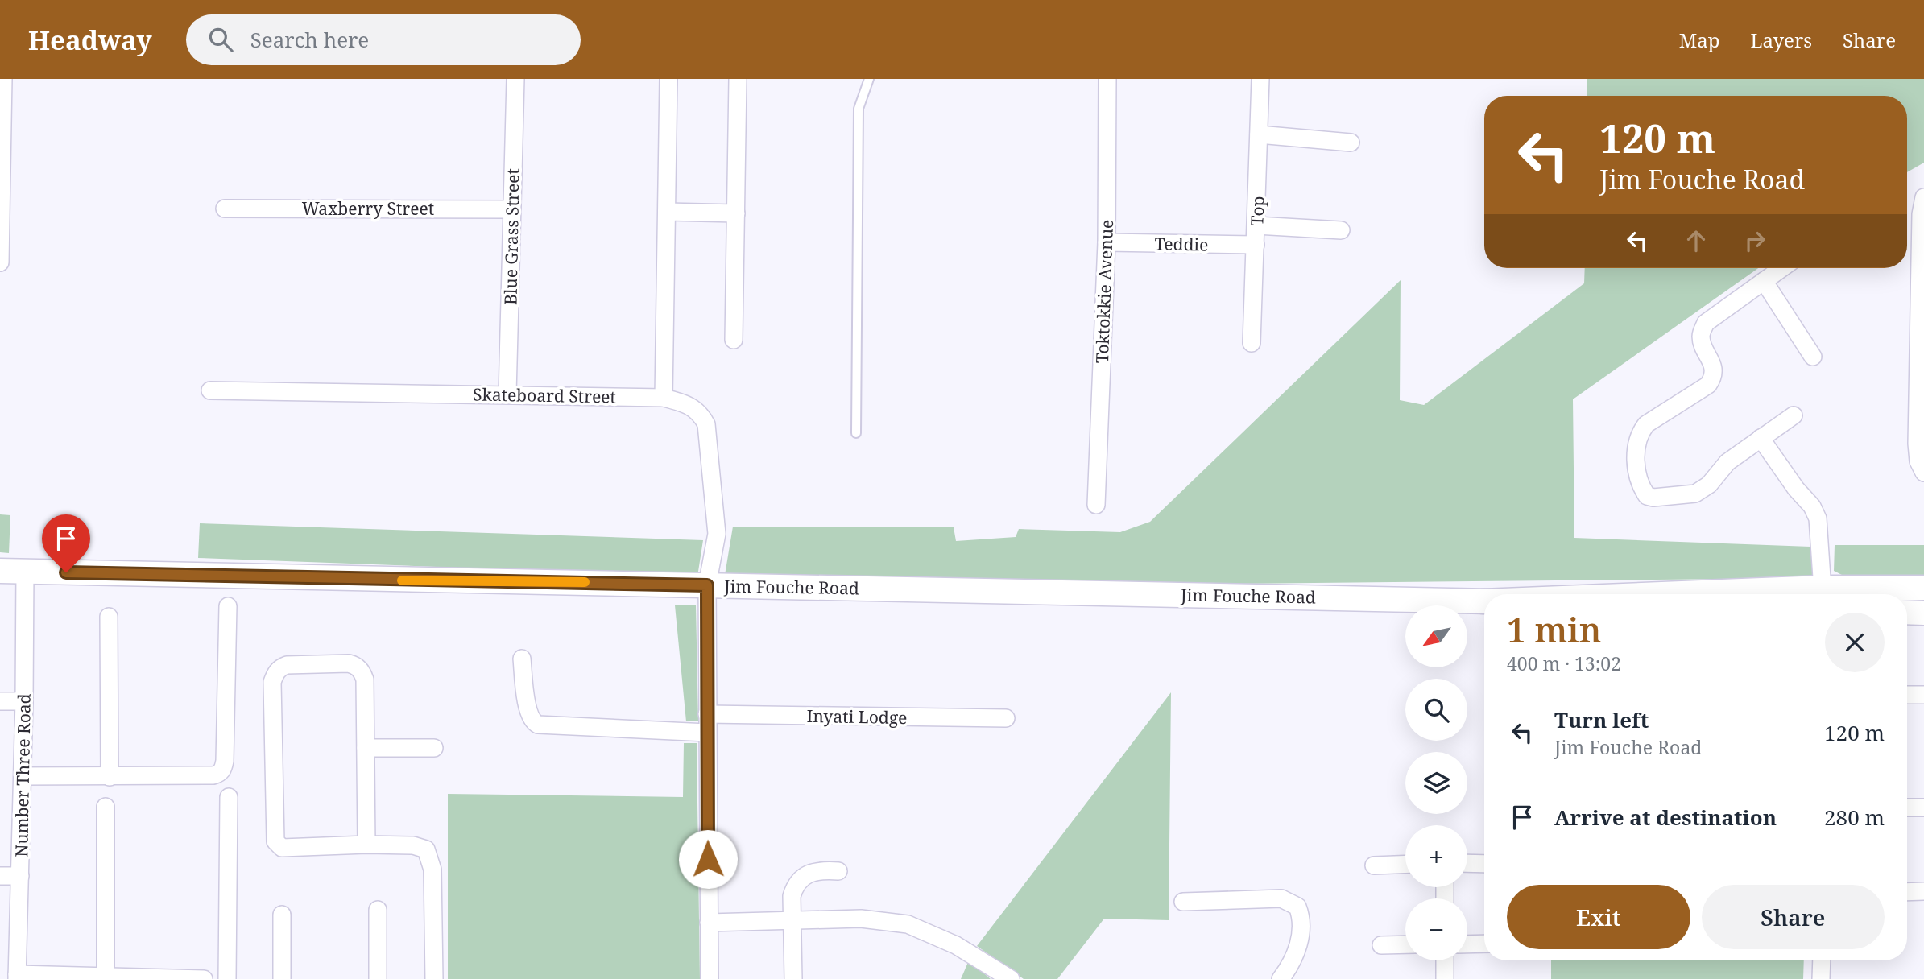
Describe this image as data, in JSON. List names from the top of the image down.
{
  "streets": {
    "street": [
      "Waxberry Street",
      "Top",
      "Blue Grass Street",
      "Teddie",
      "Toktokkie Avenue",
      "Skateboard Street",
      "Jim Fouche Road",
      "Inyati Lodge",
      "Number Three Road"
    ]
  },
  "crossings": [
    ["Waxberry Street", "Blue Grass Street"],
    ["Top", "Teddie"],
    ["Blue Grass Street", "Skateboard Street"],
    ["Teddie", "Toktokkie Avenue"],
    ["Skateboard Street", "Jim Fouche Road"],
    ["Skateboard Street", "Inyati Lodge"],
    ["Jim Fouche Road", "Number Three Road"]
  ],
  "north": "bottom left",
  "page": {
    "header": "Headway",
    "search": "Search here",
    "nav": ["Map", "Layers", "Share"],
    "turn": ["120 m", "Jim Fouche Road"],
    "heading": ["1 min", "400 m · 13:02"],
    "map_buttons": ["+", "−"],
    "list": [
      {
        "name": "Turn left",
        "note": "Jim Fouche Road",
        "value": "120 m"
      },
      {
        "name": "Arrive at destination",
        "value": "280 m"
      }
    ],
    "buttons": ["Exit", "Share"]
  }
}
